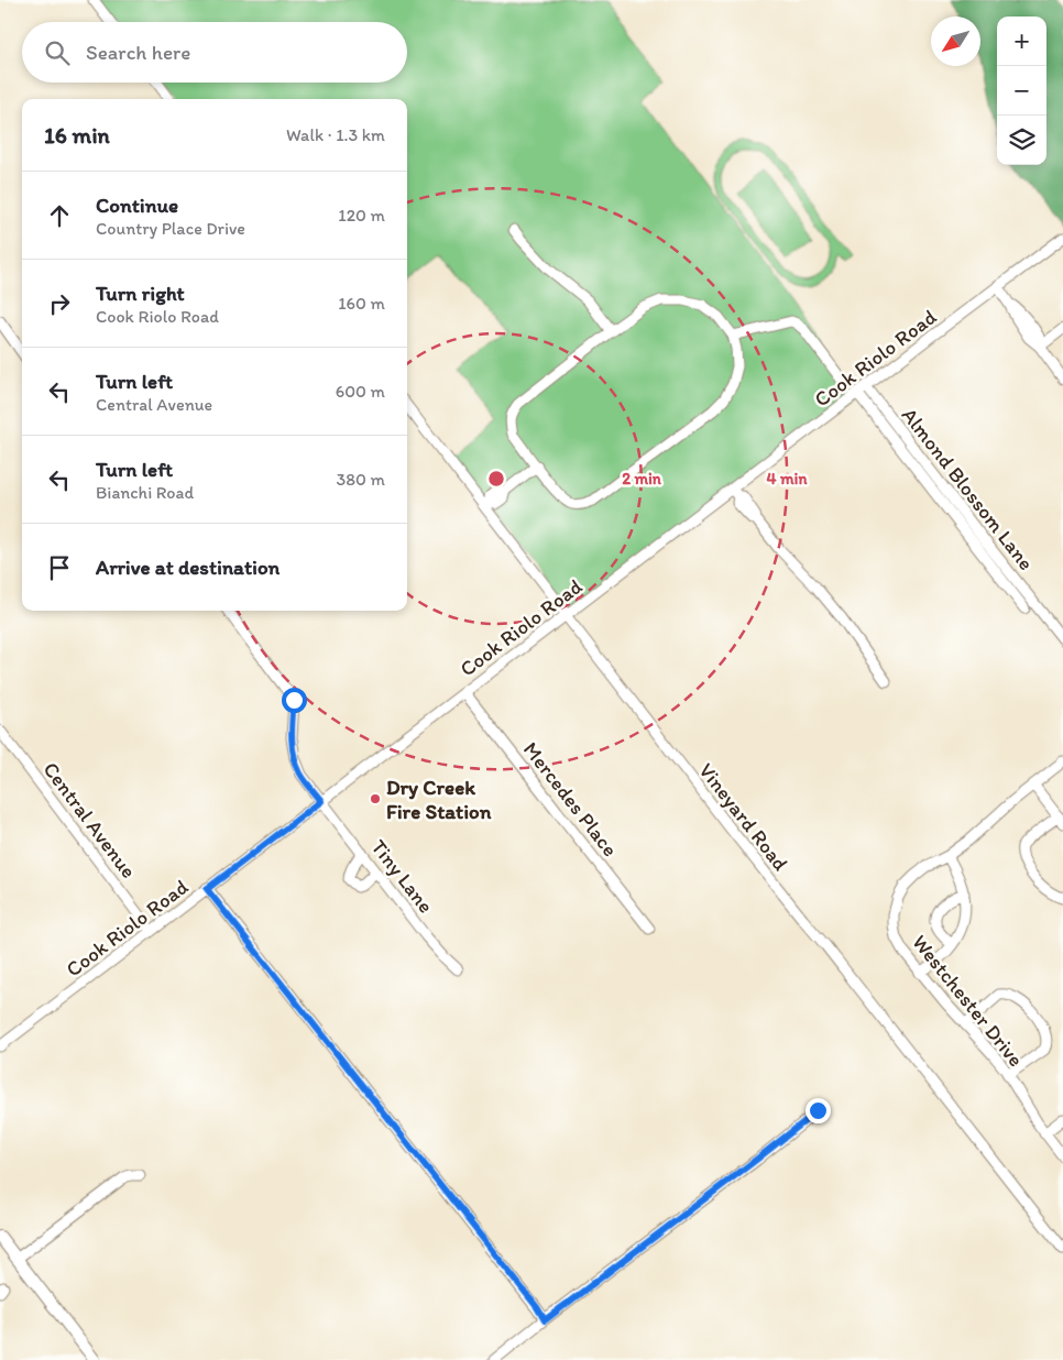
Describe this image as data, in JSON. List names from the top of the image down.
{
  "streets": {
    "street": [
      "Cook Riolo Road",
      "Almond Blossom Lane",
      "Mercedes Place",
      "Vineyard Road",
      "Central Avenue",
      "Tiny Lane",
      "Westchester Drive"
    ]
  },
  "crossings": [
    ["Cook Riolo Road", "Almond Blossom Lane"],
    ["Cook Riolo Road", "Mercedes Place"],
    ["Cook Riolo Road", "Vineyard Road"],
    ["Cook Riolo Road", "Central Avenue"],
    ["Cook Riolo Road", "Tiny Lane"]
  ],
  "places": ["Dry Creek Fire Station"],
  "north": "bottom left",
  "page": {
    "map_buttons": ["+", "−"],
    "search": "Search here",
    "heading": ["16 min", "Walk · 1.3 km"],
    "list": [
      ["Continue", "Country Place Drive", "120 m"],
      ["Turn right", "Cook Riolo Road", "160 m"],
      ["Turn left", "Central Avenue", "600 m"],
      ["Turn left", "Bianchi Road", "380 m"],
      "Arrive at destination"
    ]
  },
  "rings": ["2 min", "4 min"]
}
